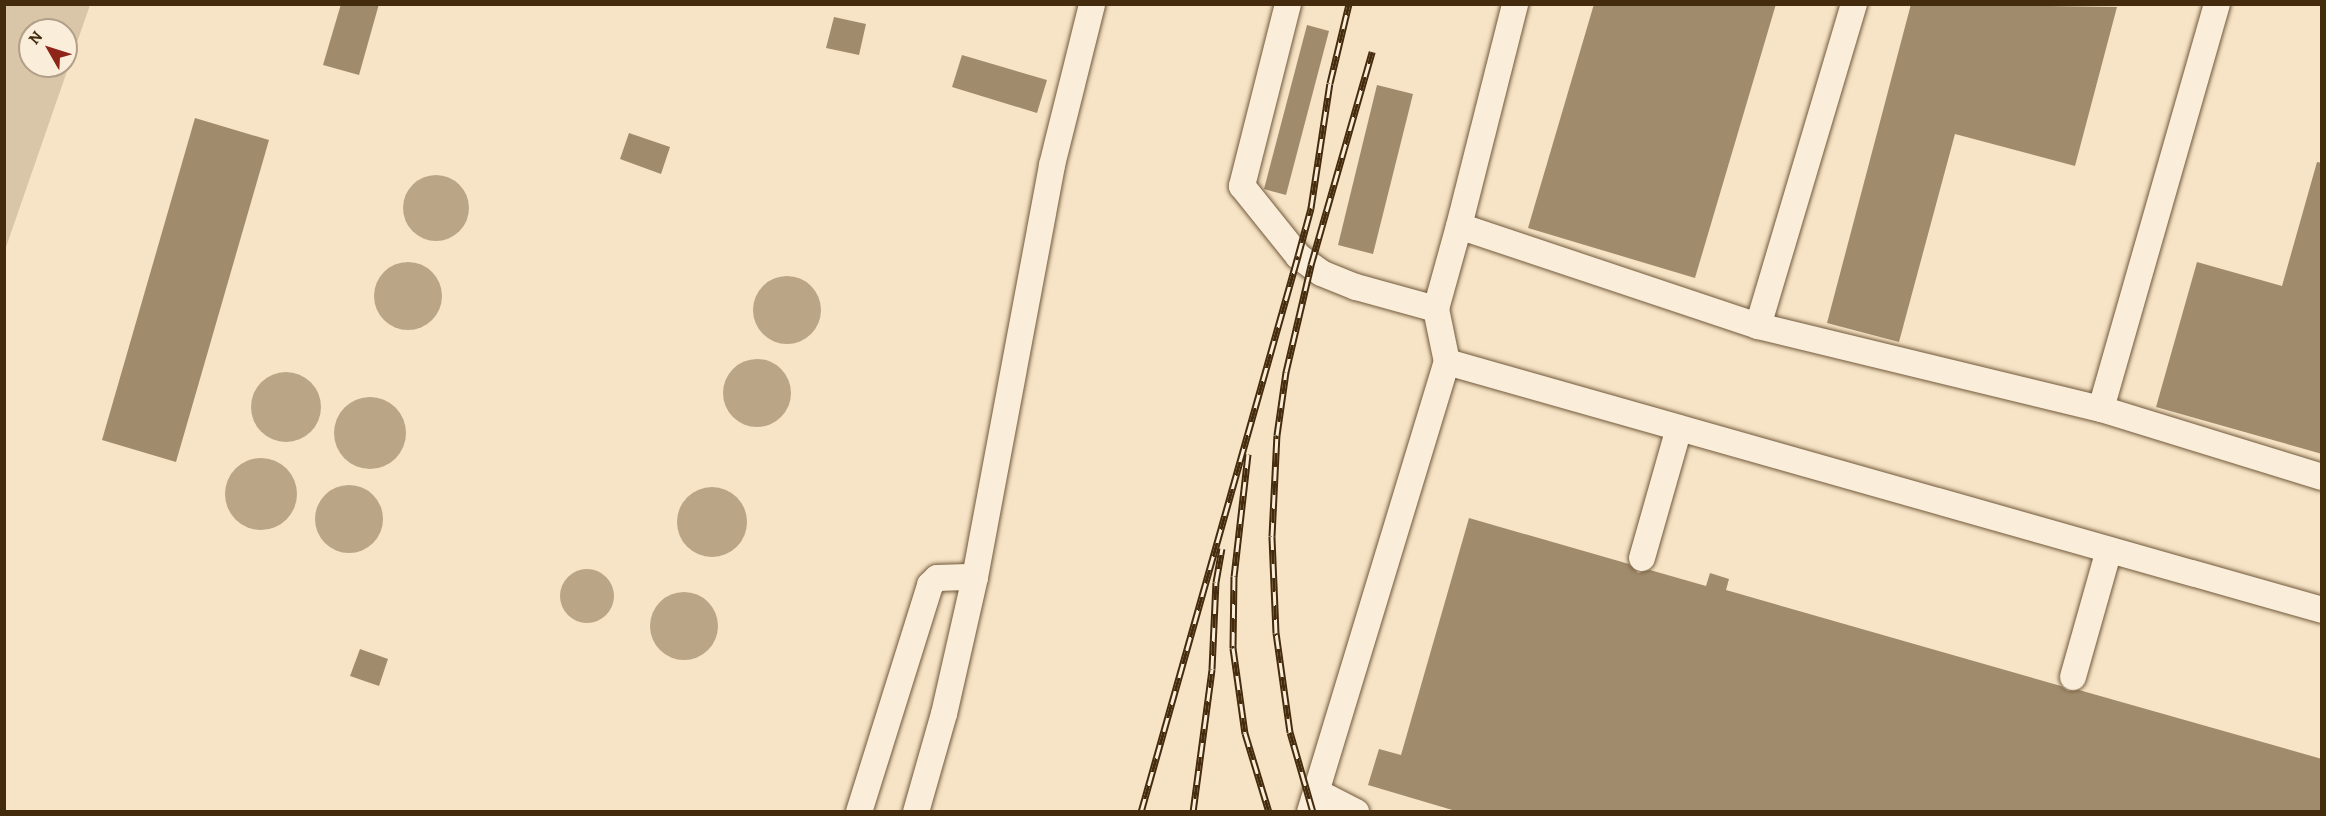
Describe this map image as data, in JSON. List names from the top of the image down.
{
  "north": "top left"
}
